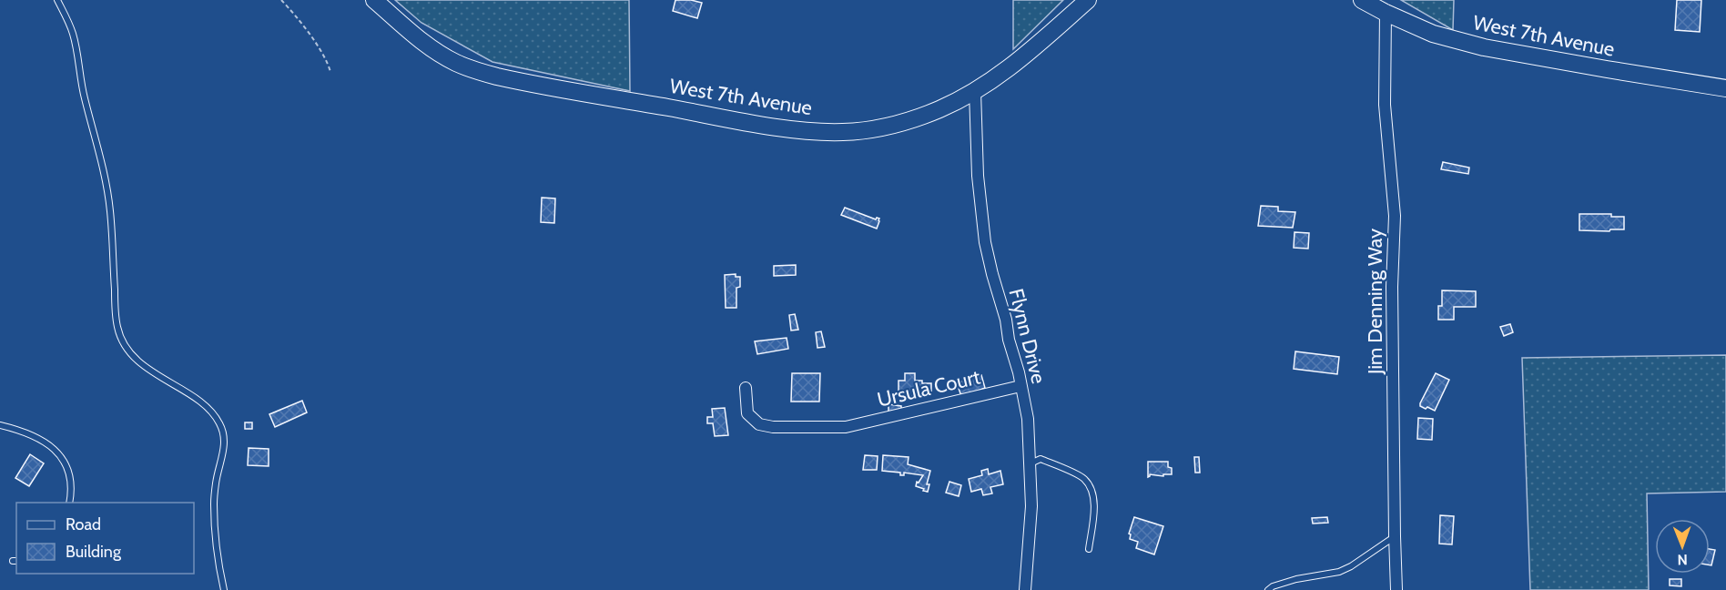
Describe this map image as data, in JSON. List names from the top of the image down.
{
  "streets": {
    "main road": ["West 7th Avenue"],
    "street": ["Jim Denning Way", "Flynn Drive", "Ursula Court"]
  },
  "crossings": [
    ["West 7th Avenue", "Jim Denning Way"],
    ["West 7th Avenue", "Flynn Drive"],
    ["Flynn Drive", "Ursula Court"]
  ],
  "legend": ["Road", "Building"],
  "north": "bottom"
}
